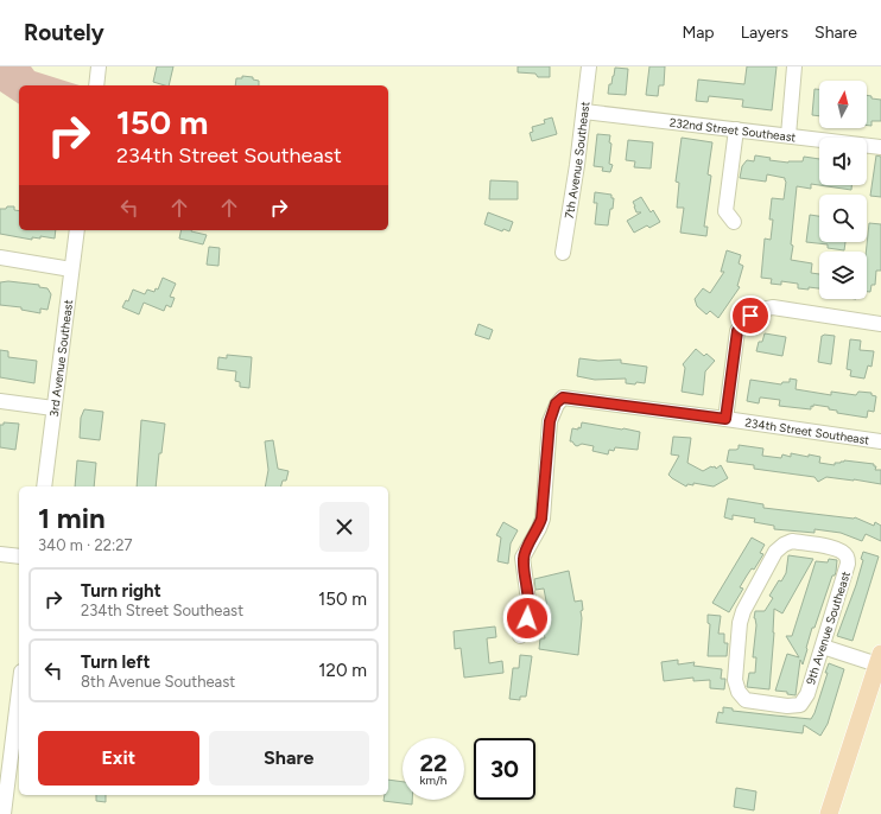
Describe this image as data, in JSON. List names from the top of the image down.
{
  "streets": {
    "street": [
      "232nd Street Southeast",
      "7th Avenue Southeast",
      "3rd Avenue Southeast",
      "234th Street Southeast",
      "9th Avenue Southeast"
    ]
  },
  "crossings": [
    ["232nd Street Southeast", "7th Avenue Southeast"]
  ],
  "north": "top",
  "page": {
    "header": "Routely",
    "nav": ["Map", "Layers", "Share"],
    "turn": ["150 m", "234th Street Southeast"],
    "heading": ["1 min", "340 m · 22:27"],
    "list": [
      {
        "name": "Turn right",
        "note": "234th Street Southeast",
        "value": "150 m"
      },
      {
        "name": "Turn left",
        "note": "8th Avenue Southeast",
        "value": "120 m"
      }
    ],
    "buttons": ["Exit", "Share"],
    "speed": "22 km/h",
    "limit": "30"
  }
}
